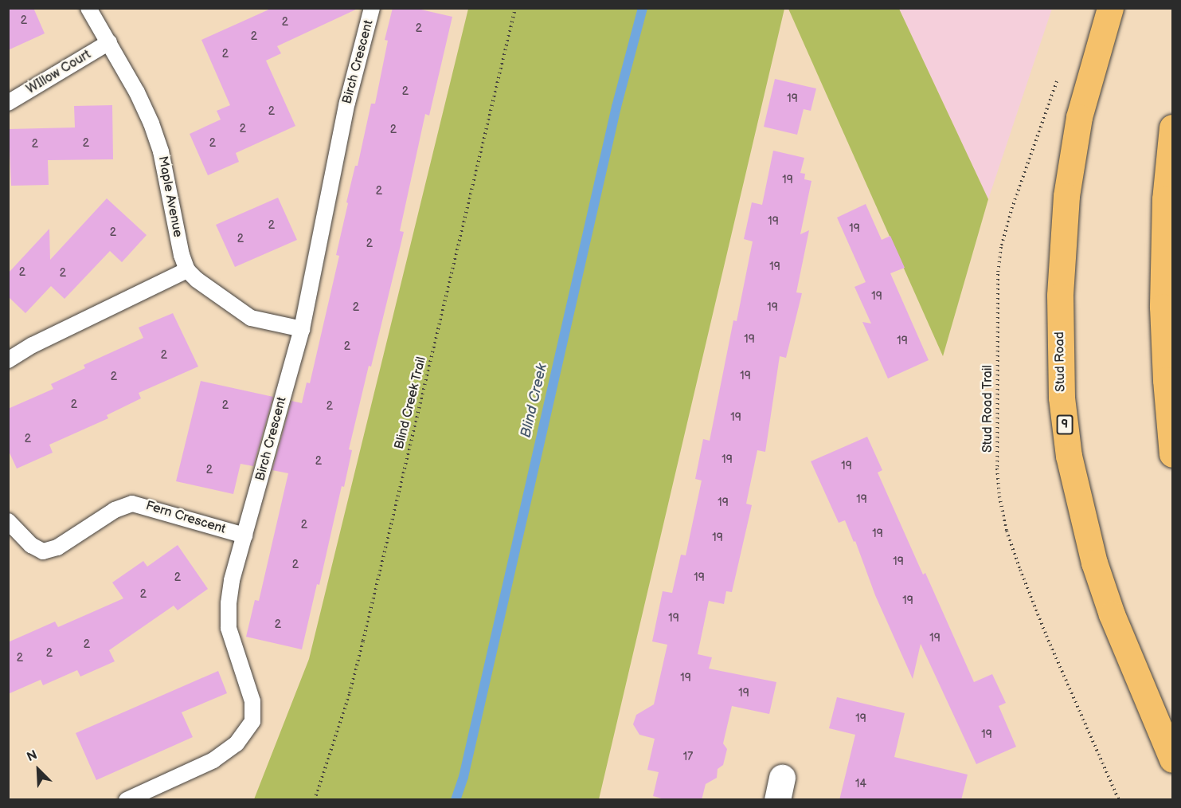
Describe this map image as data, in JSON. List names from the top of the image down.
{
  "streets": {
    "highway": ["Stud Road", "9"],
    "lane": [
      "Birch Crescent",
      "WIllow Court",
      "Maple Avenue",
      "Fern Crescent"
    ],
    "path": ["Blind Creek Trail", "Stud Road Trail"]
  },
  "crossings": [
    ["Birch Crescent", "Fern Crescent"],
    ["WIllow Court", "Maple Avenue"]
  ],
  "water": ["Blind Creek"],
  "house_numbers": [
    "2",
    "2",
    "2",
    "2",
    "2",
    "2",
    "19",
    "2",
    "2",
    "2",
    "2",
    "2",
    "2",
    "19",
    "2",
    "19",
    "2",
    "19",
    "2",
    "2",
    "2",
    "19",
    "2",
    "2",
    "19",
    "2",
    "19",
    "19",
    "19",
    "2",
    "2",
    "19",
    "2",
    "2",
    "2",
    "2",
    "19",
    "2",
    "19",
    "2",
    "19",
    "2",
    "19",
    "19",
    "2",
    "19",
    "19",
    "19",
    "2",
    "2",
    "19",
    "2",
    "19",
    "19",
    "2",
    "19",
    "2",
    "2",
    "2",
    "19",
    "19",
    "19",
    "19",
    "17",
    "14"
  ],
  "north": "top left"
}
